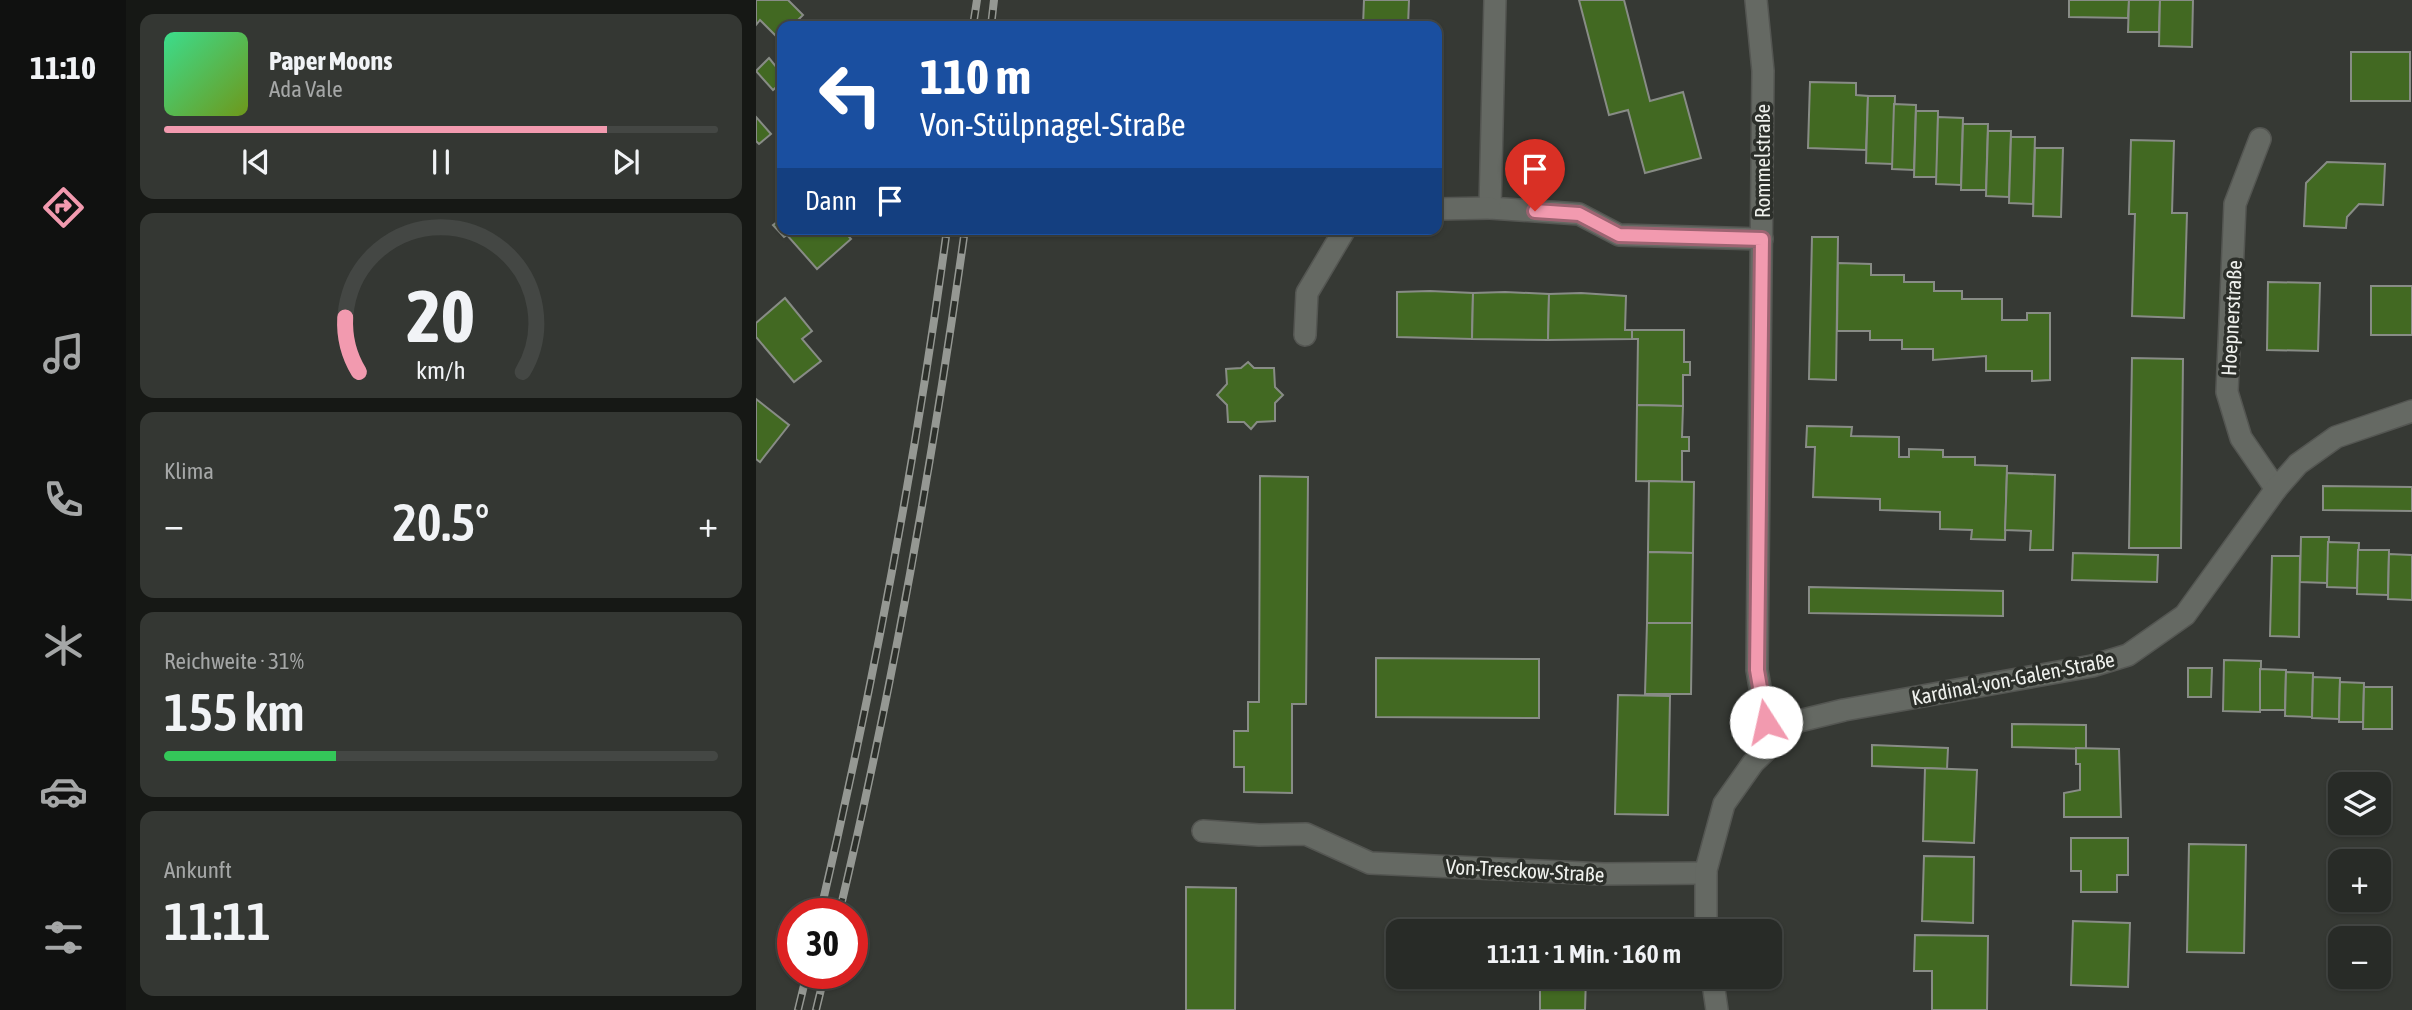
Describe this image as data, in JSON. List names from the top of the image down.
{
  "streets": {
    "street": [
      "Rommelstraße",
      "Hoepnerstraße",
      "Kardinal-von-Galen-Straße",
      "Von-Tresckow-Straße"
    ]
  },
  "crossings": [
    ["Rommelstraße", "Kardinal-von-Galen-Straße"],
    ["Hoepnerstraße", "Kardinal-von-Galen-Straße"],
    ["Kardinal-von-Galen-Straße", "Von-Tresckow-Straße"]
  ],
  "page": {
    "tabs": "11:10",
    "turn": ["110 m", "Von-Stülpnagel-Straße"],
    "song": ["Paper Moons", "Ada Vale"],
    "then": "Dann",
    "tile": [
      "Klima",
      ["Reichweite · 31%", "155 km"],
      ["Ankunft", "11:11"]
    ],
    "heat": ["−", "20.5°", "+"],
    "map_buttons": ["+", "−"],
    "limit": "30",
    "trip": "11:11 · 1 Min. · 160 m",
    "gauge": ["20", "km/h"]
  }
}
